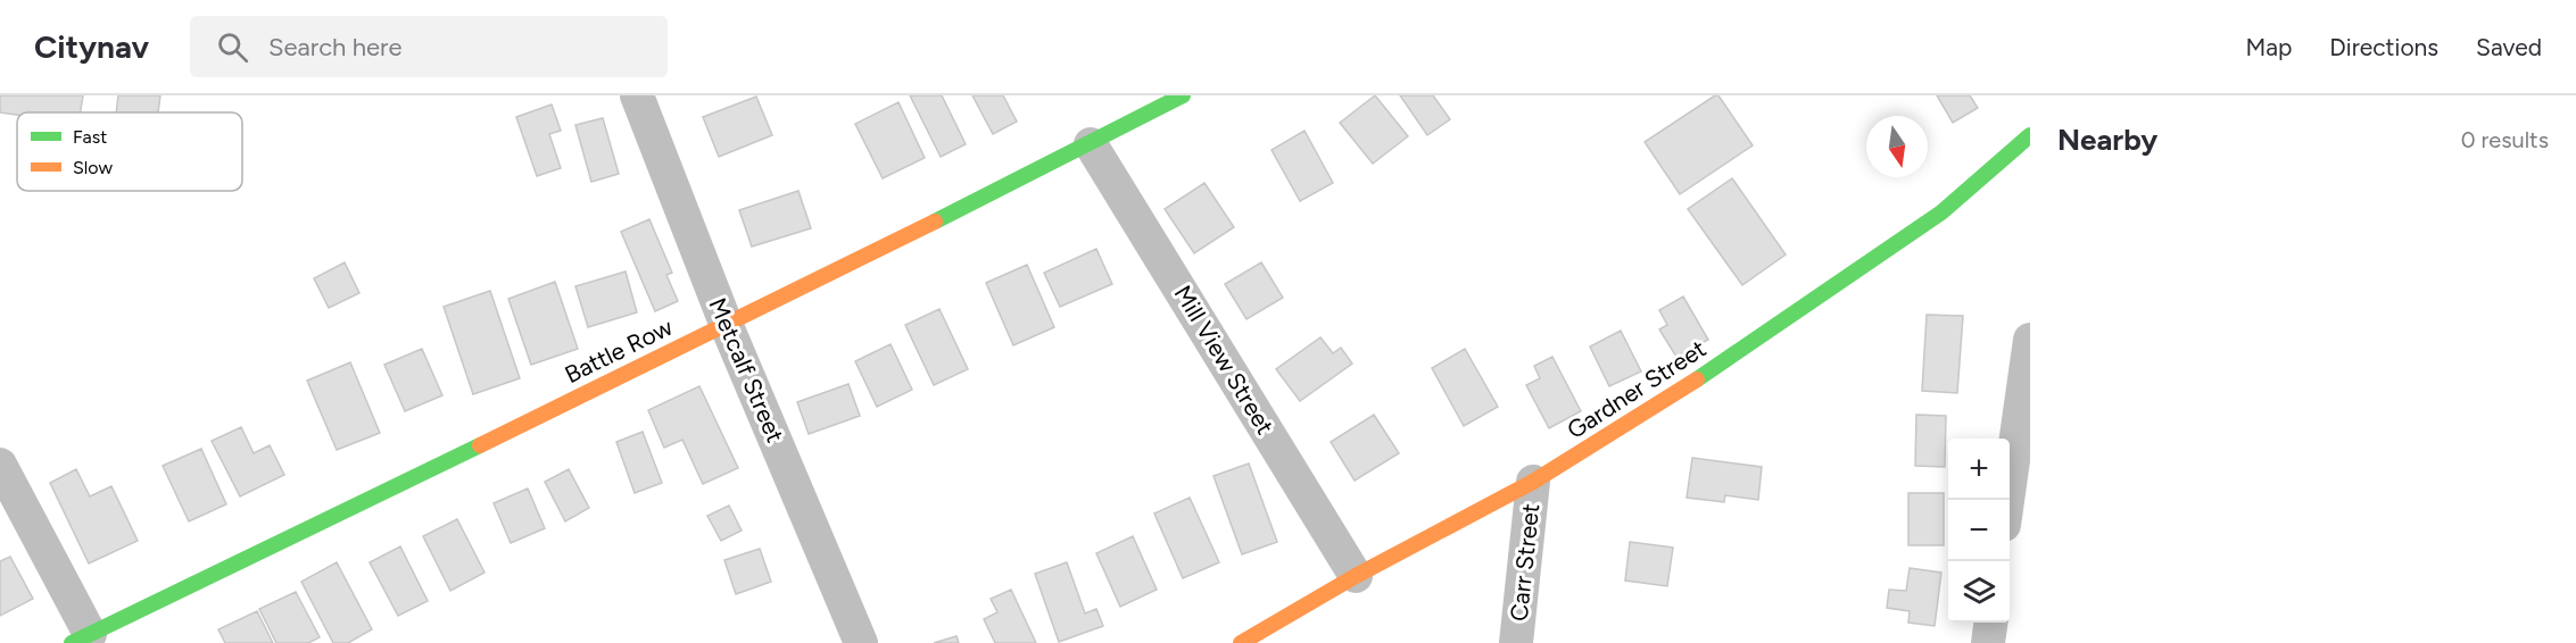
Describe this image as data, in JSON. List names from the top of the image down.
{
  "streets": {
    "street": [
      "Battle Row",
      "Mill View Street",
      "Metcalf Street",
      "Gardner Street",
      "Carr Street"
    ]
  },
  "crossings": [
    ["Battle Row", "Mill View Street"],
    ["Battle Row", "Metcalf Street"],
    ["Mill View Street", "Gardner Street"],
    ["Gardner Street", "Carr Street"]
  ],
  "legend": ["Fast", "Slow"],
  "north": "bottom",
  "page": {
    "header": "Citynav",
    "search": "Search here",
    "nav": ["Map", "Directions", "Saved"],
    "heading": ["Nearby", "0 results"],
    "map_buttons": ["+", "−"]
  }
}
